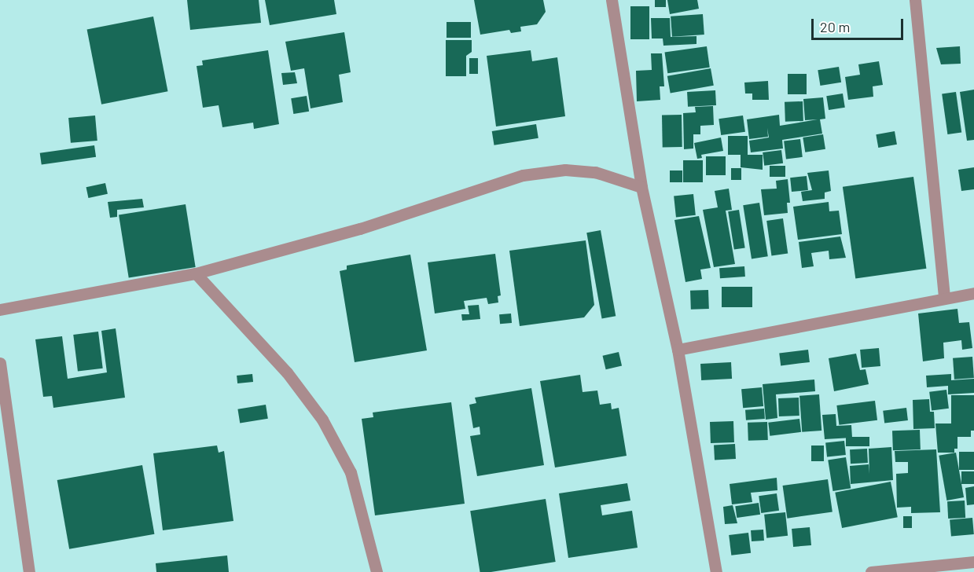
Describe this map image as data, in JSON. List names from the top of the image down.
{
  "scale_bar": "20 m"
}
